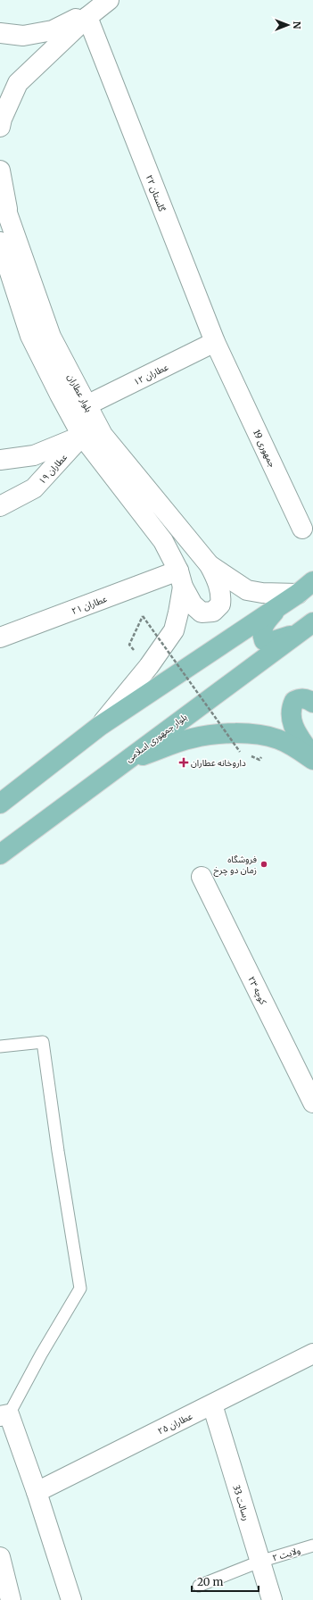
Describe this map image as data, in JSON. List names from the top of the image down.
{
  "streets": {
    "main road": ["بلوار جمهوری اسلامی"],
    "street": [
      "گلستان ۲۲",
      "عطاران ۱۲",
      "بلوار عطاران",
      "جمهوری 19",
      "عطاران ۱۹",
      "عطاران ۲۱",
      "کوچه ۲۳",
      "عطاران ۲۵",
      "رسالت 33"
    ],
    "lane": ["ولایت ۲"]
  },
  "crossings": [
    ["گلستان ۲۲", "عطاران ۱۲"],
    ["گلستان ۲۲", "جمهوری 19"],
    ["عطاران ۱۲", "بلوار عطاران"],
    ["عطاران ۲۵", "رسالت 33"],
    ["رسالت 33", "ولایت ۲"]
  ],
  "places": {
    "health": ["داروخانه عطاران"],
    "other": ["فروشگاه زمان دو چرخ"]
  },
  "scale_bar": "20 m",
  "north": "right"
}
